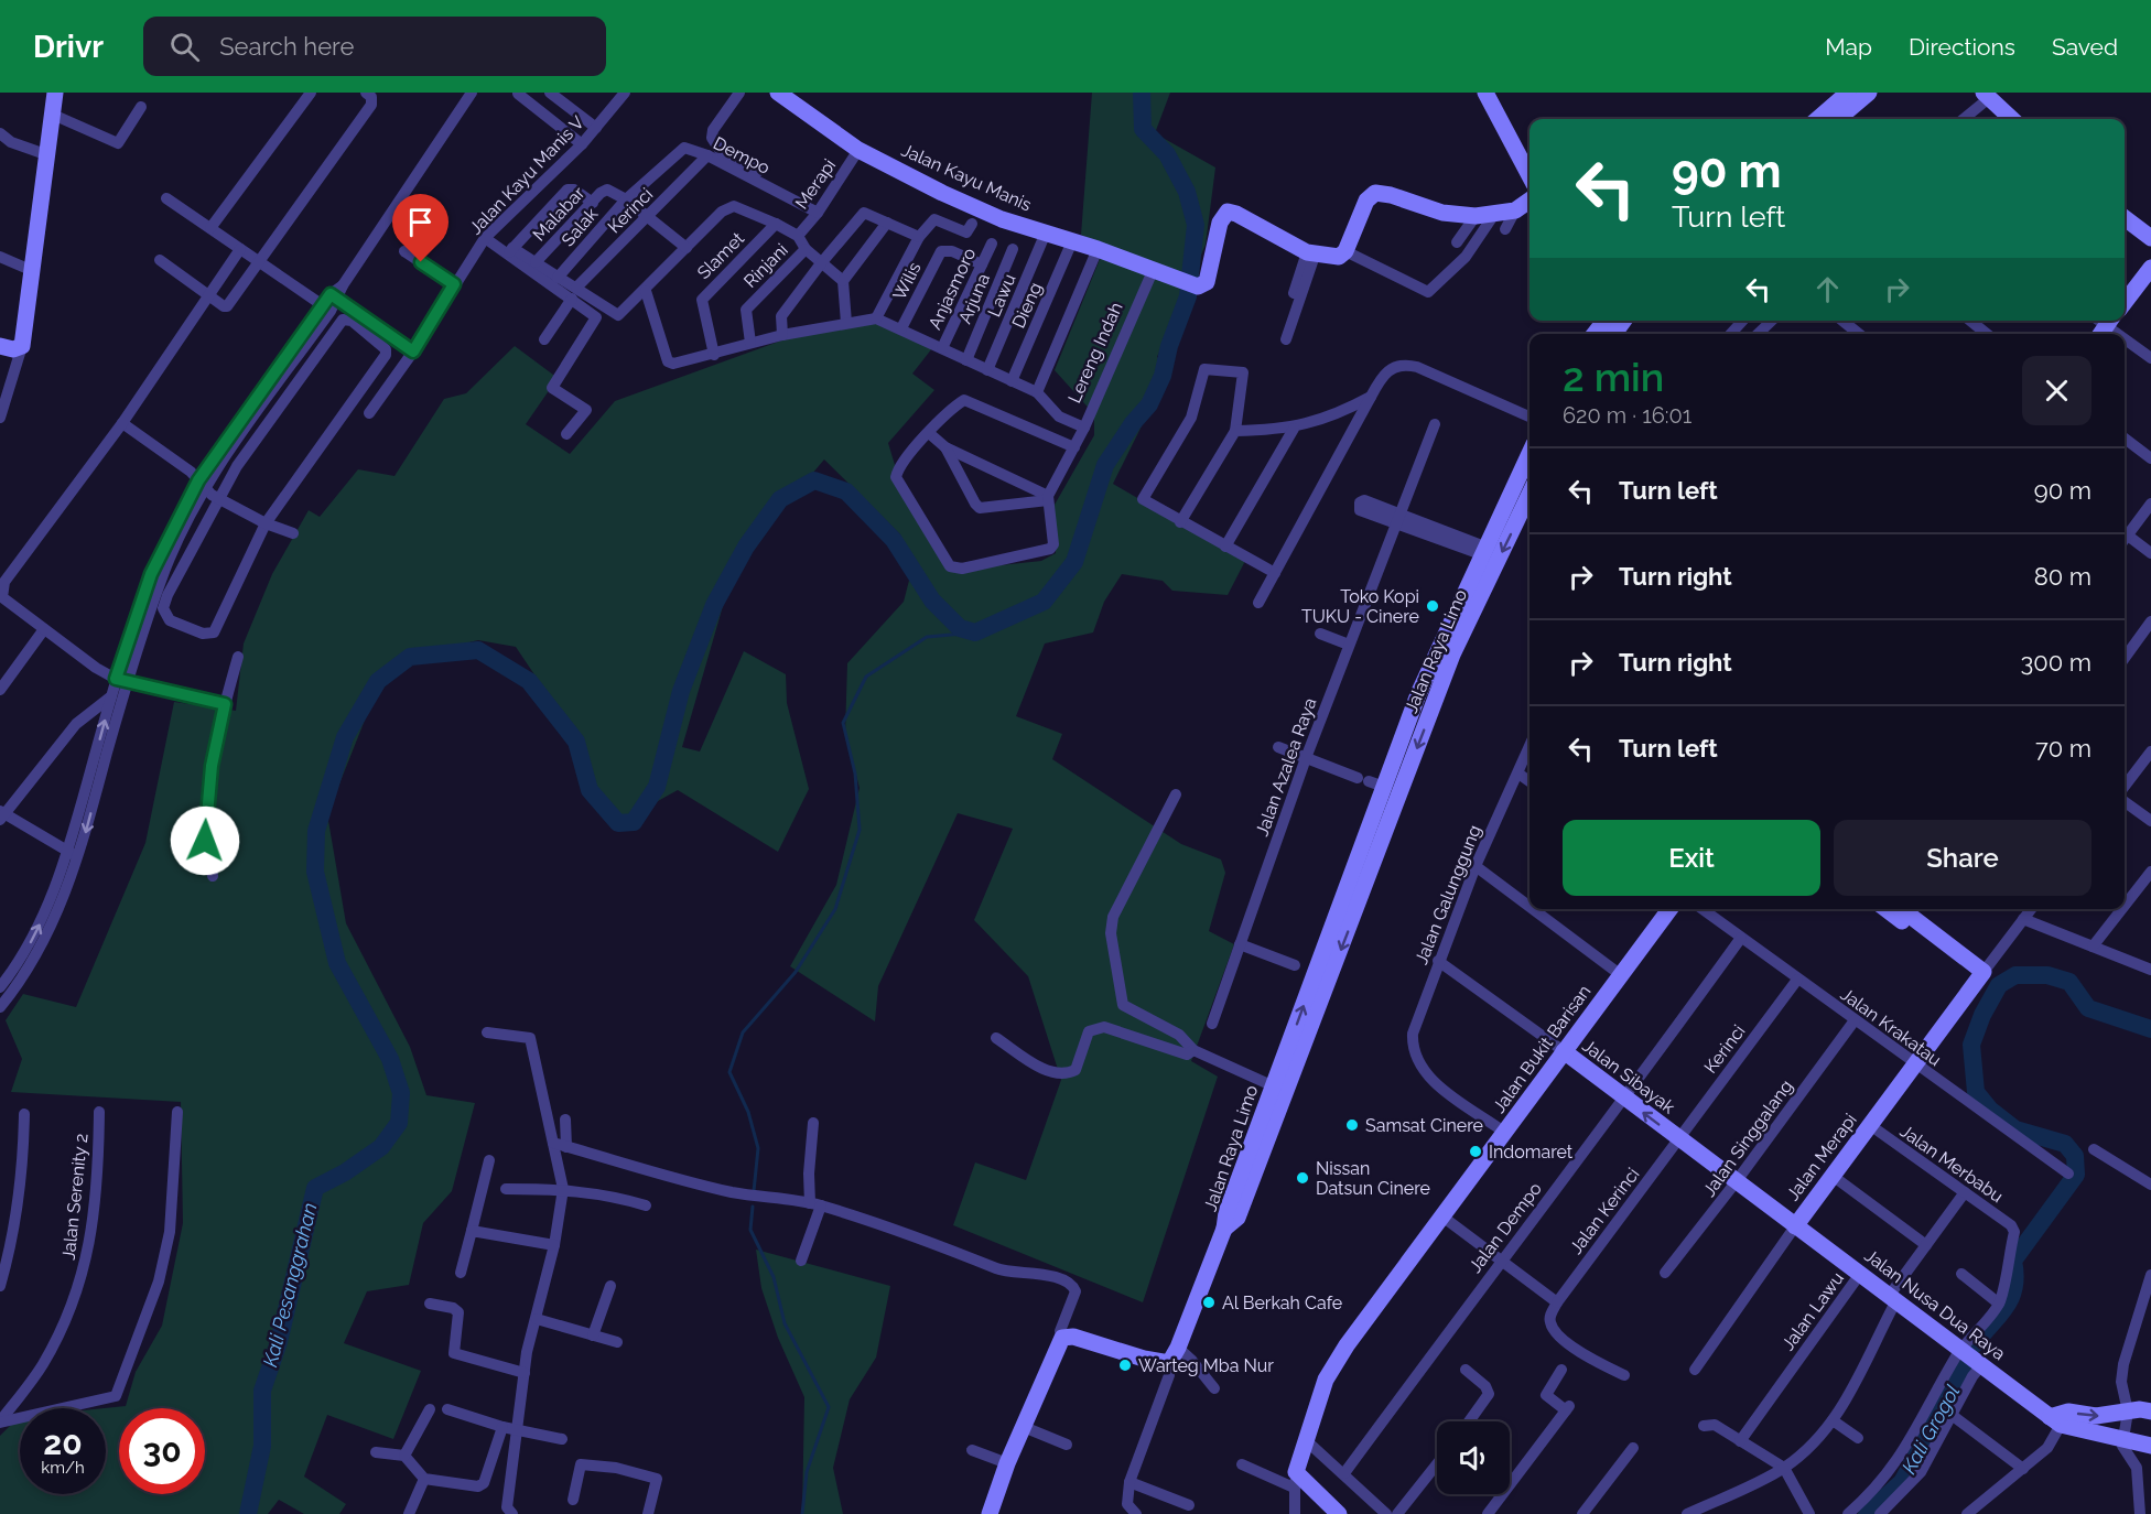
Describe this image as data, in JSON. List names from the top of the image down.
{
  "streets": {
    "street": [
      "Dempo",
      "Jalan Kayu Manis V",
      "Jalan Kayu Manis",
      "Merapi",
      "Kerinci",
      "Malabar",
      "Salak",
      "Slamet",
      "Rinjani",
      "Wilis",
      "Anjasmoro",
      "Lawu",
      "Arjuna",
      "Dieng",
      "Lereng Indah",
      "Jalan Raya Limo",
      "Jalan Azalea Raya",
      "Jalan Galunggung",
      "Jalan Krakatau",
      "Jalan Bukit Barisan",
      "Jalan Sibayak",
      "Jalan Singgalang",
      "Jalan Merapi",
      "Jalan Merbabu",
      "Jalan Serenity 2",
      "Jalan Kerinci",
      "Jalan Dempo",
      "Jalan Nusa Dua Raya",
      "Jalan Lawu"
    ]
  },
  "crossings": [
    ["Dempo", "Merapi"],
    ["Dempo", "Kerinci"],
    ["Dempo", "Malabar"],
    ["Dempo", "Salak"],
    ["Jalan Kayu Manis", "Merapi"],
    ["Jalan Kayu Manis", "Lawu"],
    ["Jalan Kayu Manis", "Dieng"],
    ["Jalan Kayu Manis", "Lereng Indah"],
    ["Kerinci", "Jalan Krakatau"],
    ["Kerinci", "Jalan Sibayak"],
    ["Kerinci", "Jalan Kerinci"],
    ["Malabar", "Salak"],
    ["Slamet", "Lereng Indah"],
    ["Rinjani", "Lereng Indah"],
    ["Wilis", "Anjasmoro"],
    ["Wilis", "Lereng Indah"],
    ["Anjasmoro", "Lereng Indah"],
    ["Lawu", "Lereng Indah"],
    ["Arjuna", "Lereng Indah"],
    ["Dieng", "Lereng Indah"],
    ["Jalan Galunggung", "Jalan Bukit Barisan"],
    ["Jalan Galunggung", "Jalan Sibayak"],
    ["Jalan Krakatau", "Jalan Singgalang"],
    ["Jalan Krakatau", "Jalan Merapi"],
    ["Jalan Krakatau", "Jalan Dempo"],
    ["Jalan Bukit Barisan", "Jalan Sibayak"],
    ["Jalan Sibayak", "Jalan Singgalang"],
    ["Jalan Sibayak", "Jalan Merapi"],
    ["Jalan Sibayak", "Jalan Kerinci"],
    ["Jalan Sibayak", "Jalan Dempo"],
    ["Jalan Sibayak", "Jalan Nusa Dua Raya"],
    ["Jalan Merapi", "Jalan Merbabu"],
    ["Jalan Merapi", "Jalan Nusa Dua Raya"],
    ["Jalan Nusa Dua Raya", "Jalan Lawu"]
  ],
  "water": ["Kali Pesanggrahan", "Kali Grogol"],
  "places": [
    "Toko Kopi TUKU - Cinere",
    "Samsat Cinere",
    "Indomaret",
    "Nissan Datsun Cinere",
    "Al Berkah Cafe",
    "Warteg Mba Nur"
  ],
  "page": {
    "header": "Drivr",
    "search": "Search here",
    "nav": ["Map", "Directions", "Saved"],
    "turn": ["90 m", "Turn left"],
    "heading": ["2 min", "620 m · 16:01"],
    "list": [
      {
        "name": "Turn left",
        "value": "90 m"
      },
      {
        "name": "Turn right",
        "value": "80 m"
      },
      {
        "name": "Turn right",
        "value": "300 m"
      },
      {
        "name": "Turn left",
        "value": "70 m"
      }
    ],
    "buttons": ["Exit", "Share"],
    "speed": "20 km/h",
    "limit": "30"
  }
}
